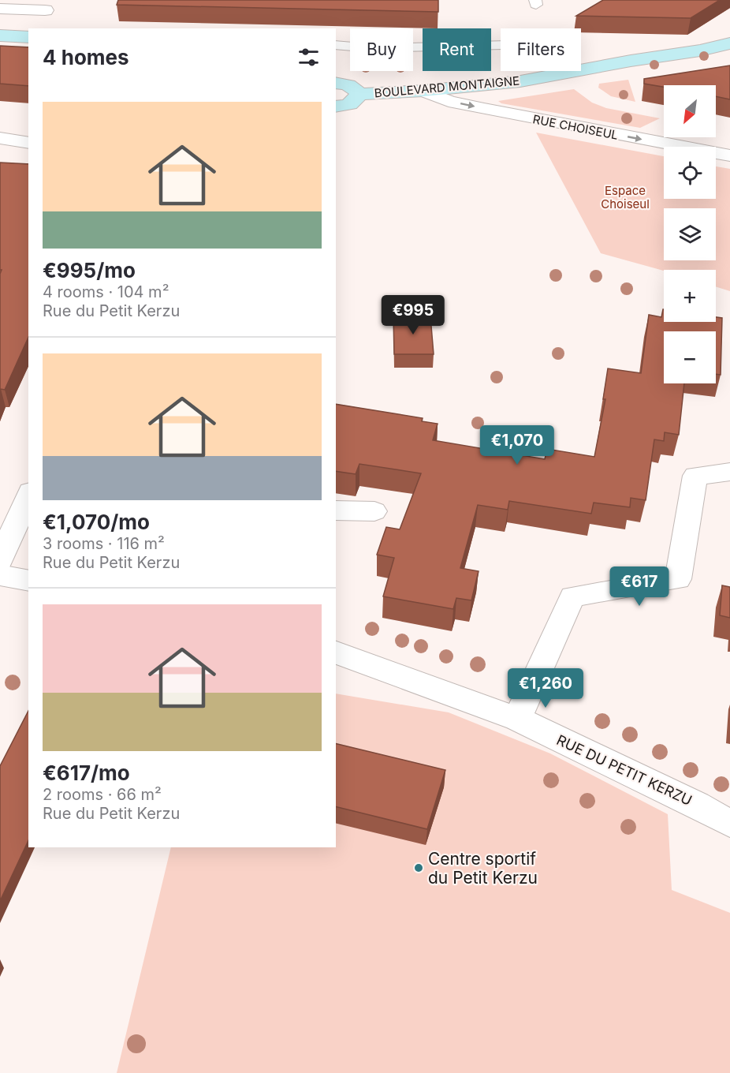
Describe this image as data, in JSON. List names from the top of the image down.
{
  "streets": {
    "main road": ["BOULEVARD MONTAIGNE"],
    "street": ["RUE CHOISEUL", "RUE DU PETIT KERZU"]
  },
  "crossings": [
    ["BOULEVARD MONTAIGNE", "RUE CHOISEUL"]
  ],
  "one_way": ["RUE CHOISEUL"],
  "parks": ["Espace Choiseul"],
  "places": ["Centre sportif du Petit Kerzu"],
  "north": "bottom left",
  "page": {
    "chip": ["Buy", "Rent", "Filters"],
    "heading": "4 homes",
    "map_buttons": ["+", "−"],
    "list": [
      {
        "name": "€995/mo",
        "note": "4 rooms · 104 m² · Rue du Petit Kerzu"
      },
      {
        "name": "€1,070/mo",
        "note": "3 rooms · 116 m² · Rue du Petit Kerzu"
      },
      {
        "name": "€617/mo",
        "note": "2 rooms · 66 m² · Rue du Petit Kerzu"
      }
    ],
    "price": [
      "€995",
      "€1,070",
      "€617",
      "€1,260"
    ]
  }
}
